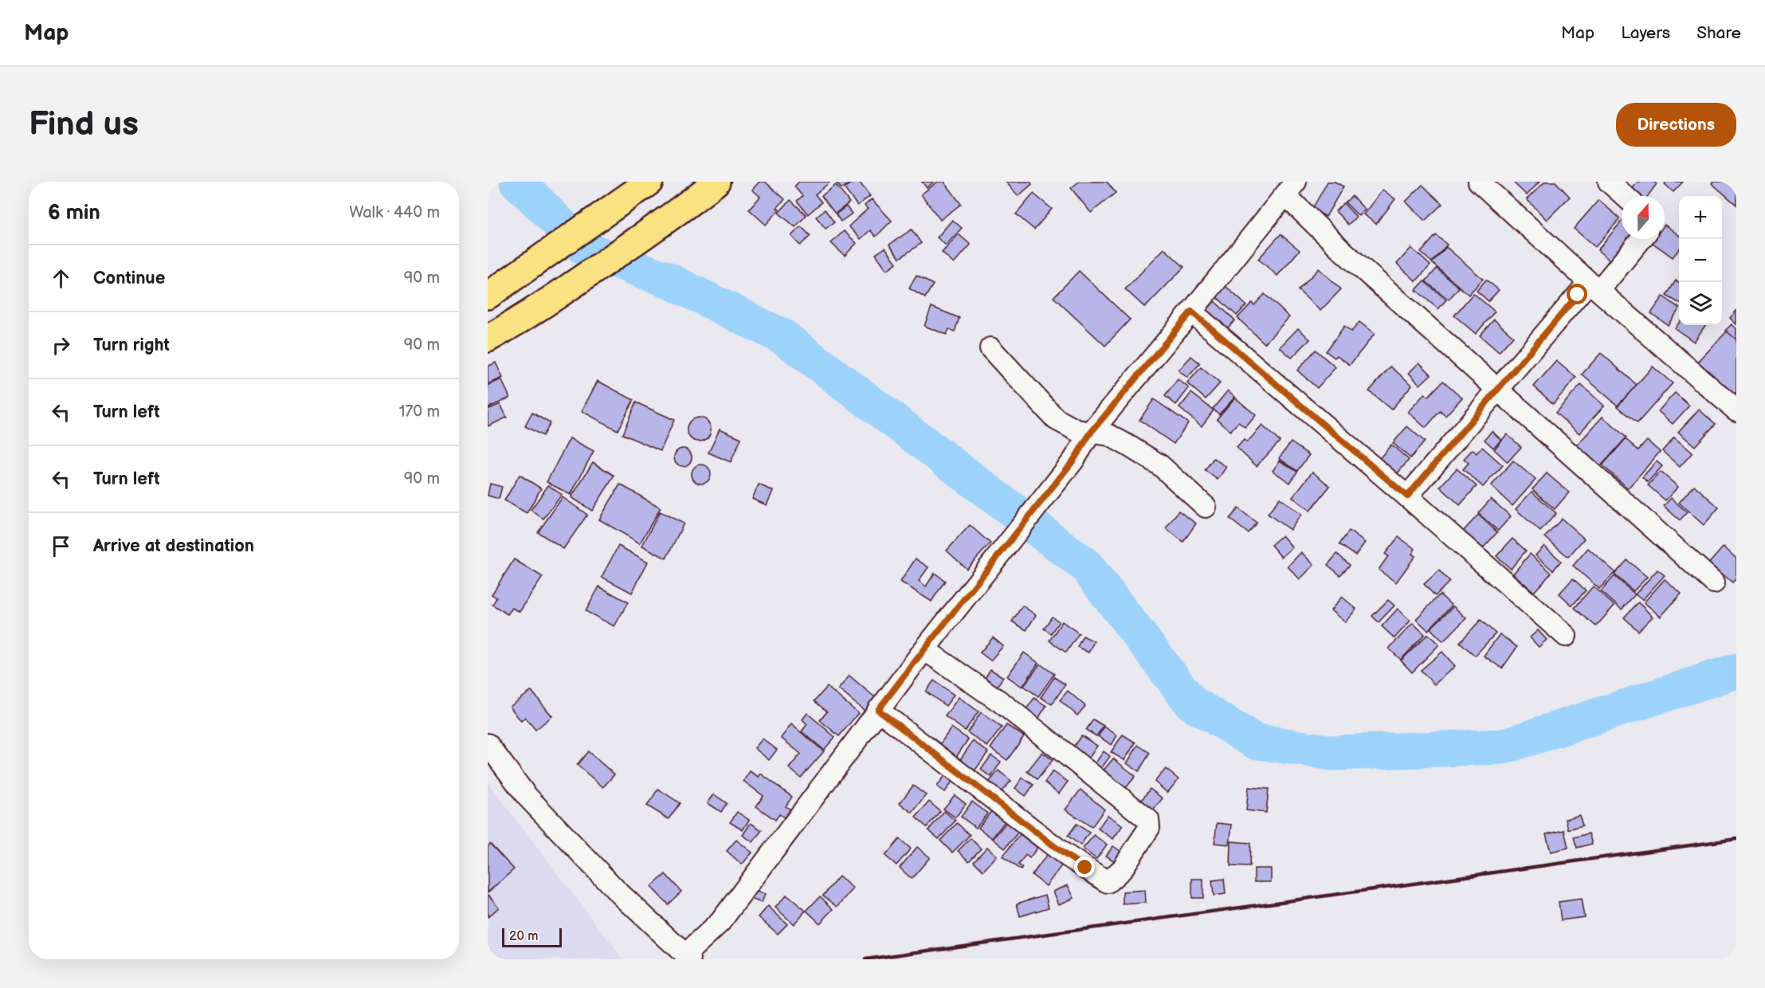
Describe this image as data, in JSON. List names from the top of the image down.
{
  "scale_bar": "20 m",
  "north": "top",
  "page": {
    "header": "Map",
    "nav": ["Map", "Layers", "Share"],
    "buttons": "Directions",
    "title": "Find us",
    "heading": ["6 min", "Walk · 440 m"],
    "map_buttons": ["+", "−"],
    "list": [
      ["Continue", "90 m"],
      ["Turn right", "90 m"],
      ["Turn left", "170 m"],
      ["Turn left", "90 m"],
      "Arrive at destination"
    ],
    "scale": "20 m"
  }
}
